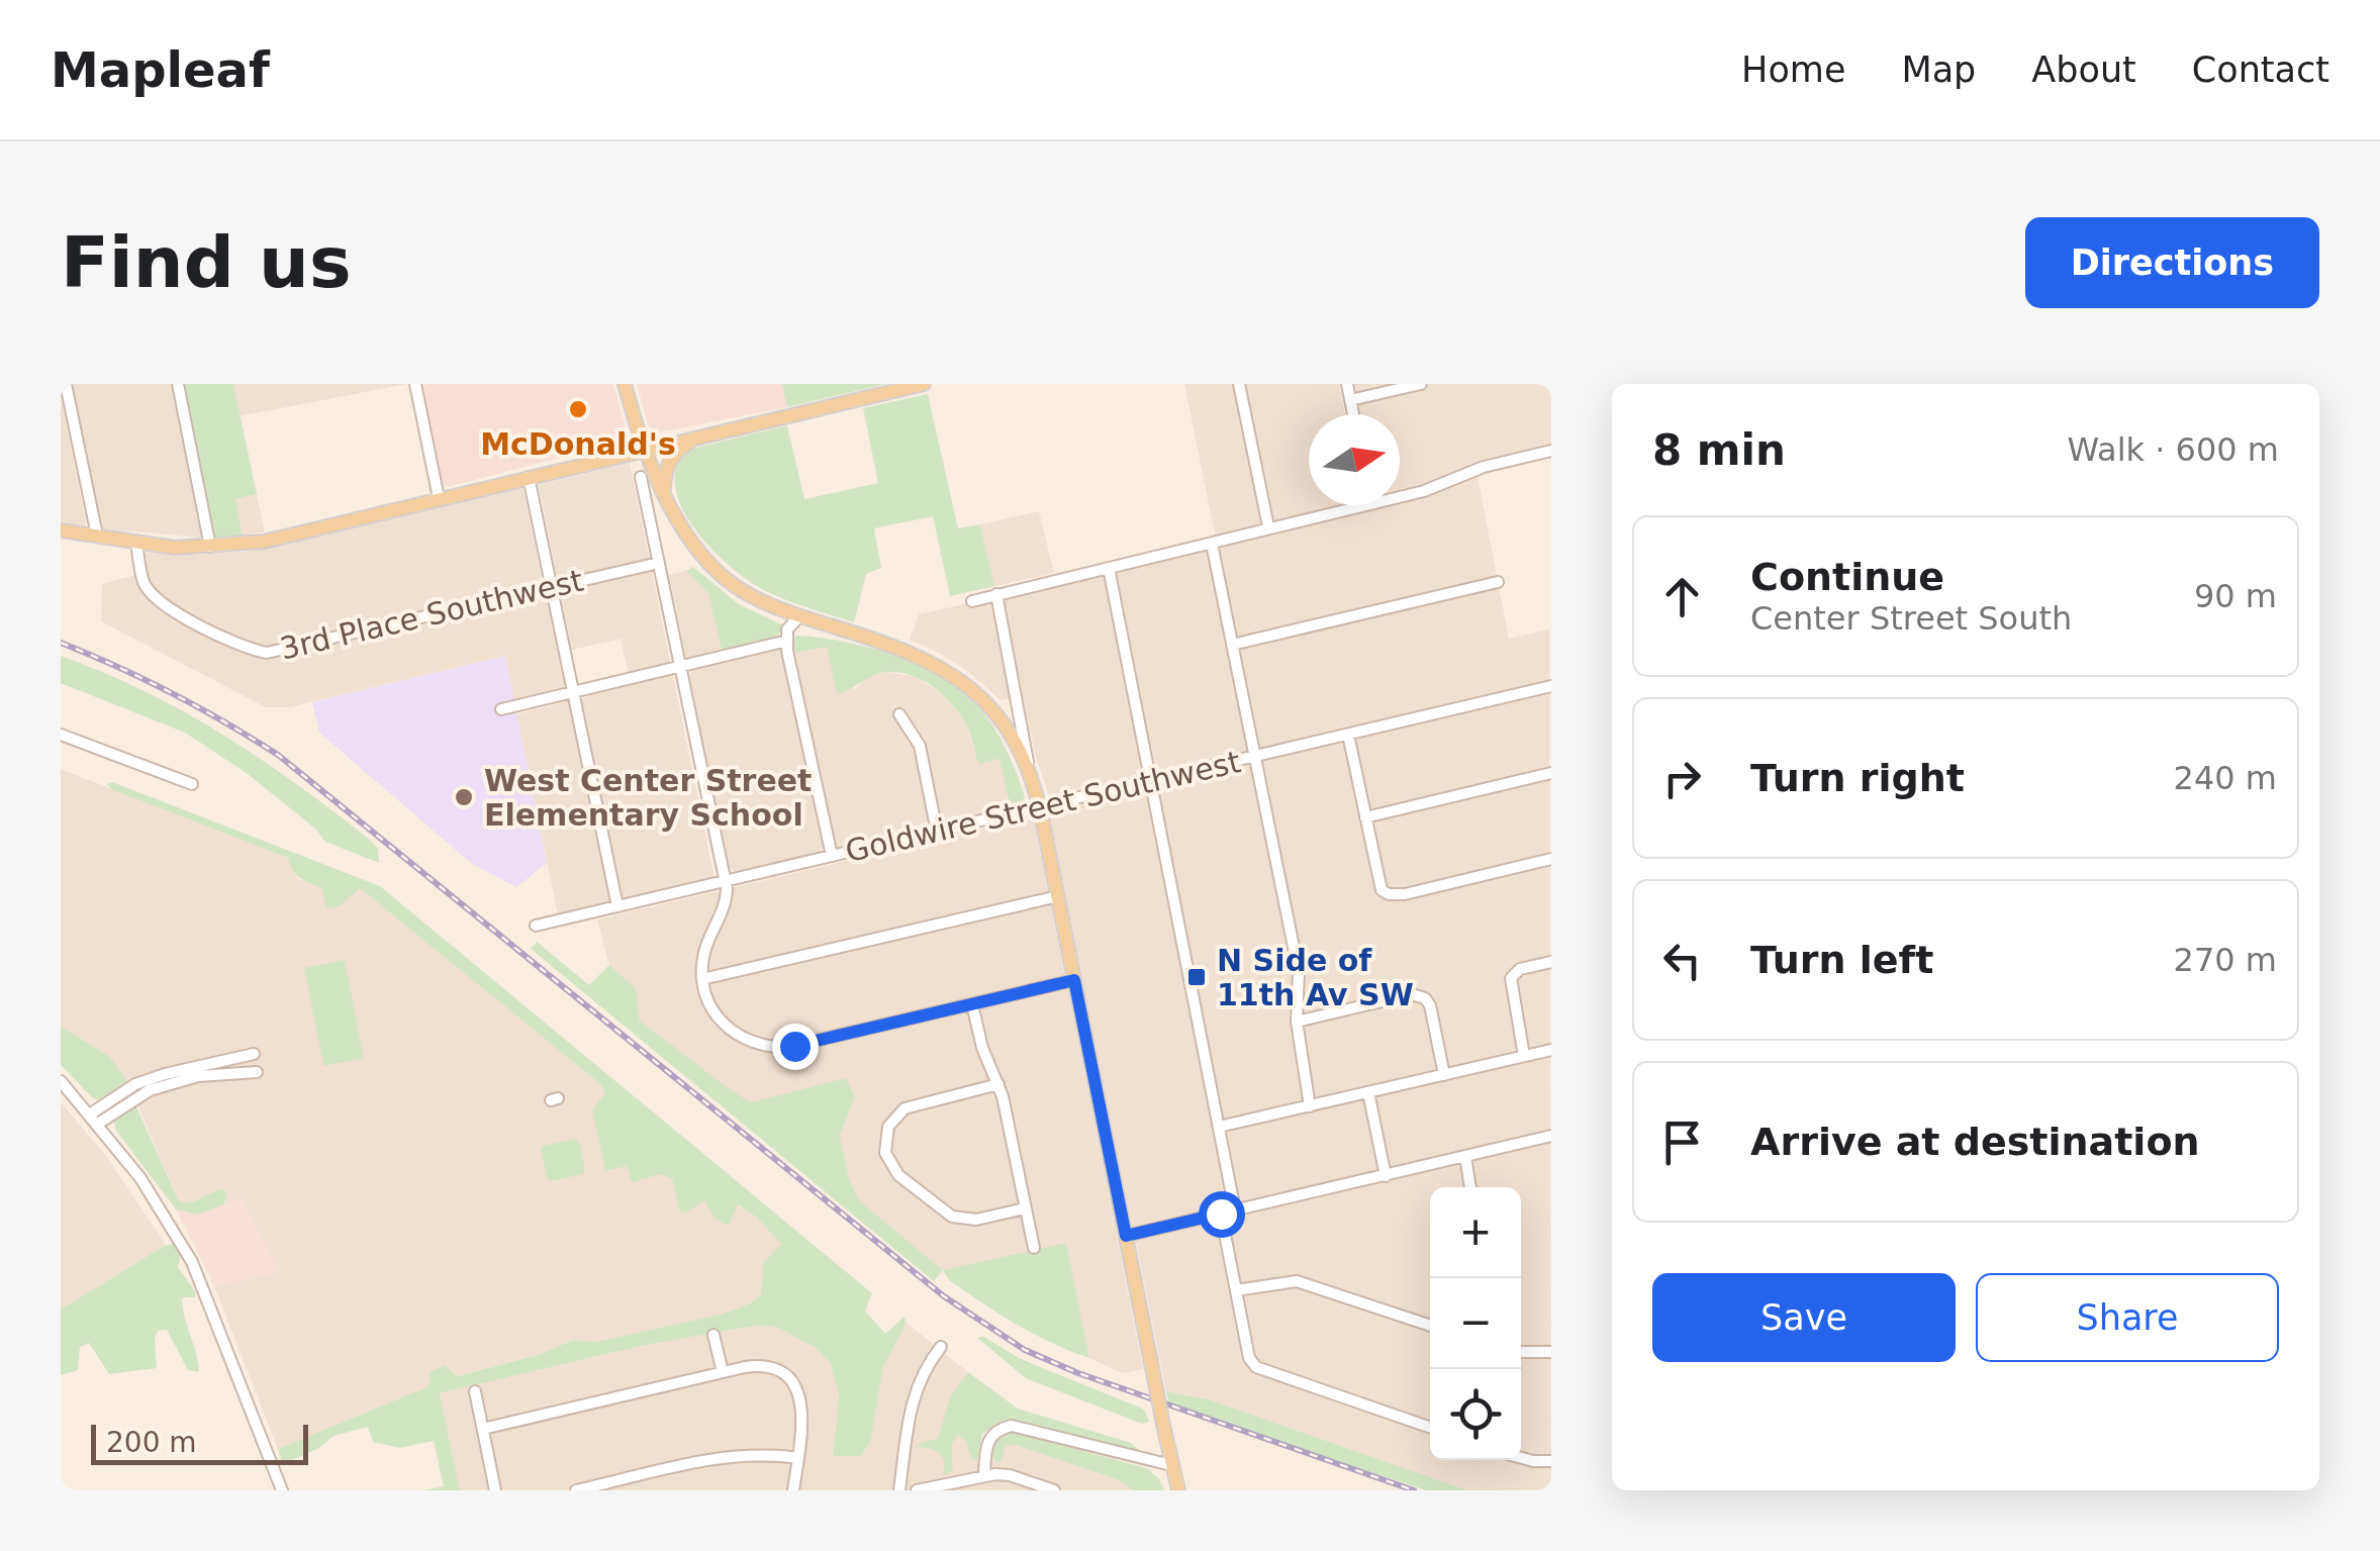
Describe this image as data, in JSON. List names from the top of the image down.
{
  "streets": {
    "street": ["3rd Place Southwest", "Goldwire Street Southwest"]
  },
  "places": {
    "other": ["McDonald's", "West Center Street Elementary School"],
    "transit": ["N Side of 11th Av SW"]
  },
  "scale_bar": "200 m",
  "north": "right",
  "page": {
    "header": "Mapleaf",
    "nav": [
      "Home",
      "Map",
      "About",
      "Contact"
    ],
    "buttons": [
      "Directions",
      ["Save", "Share"]
    ],
    "title": "Find us",
    "heading": ["8 min", "Walk · 600 m"],
    "list": [
      ["Continue", "Center Street South", "90 m"],
      ["Turn right", "240 m"],
      ["Turn left", "270 m"],
      "Arrive at destination"
    ],
    "map_buttons": ["+", "−"],
    "scale": "200 m"
  }
}
